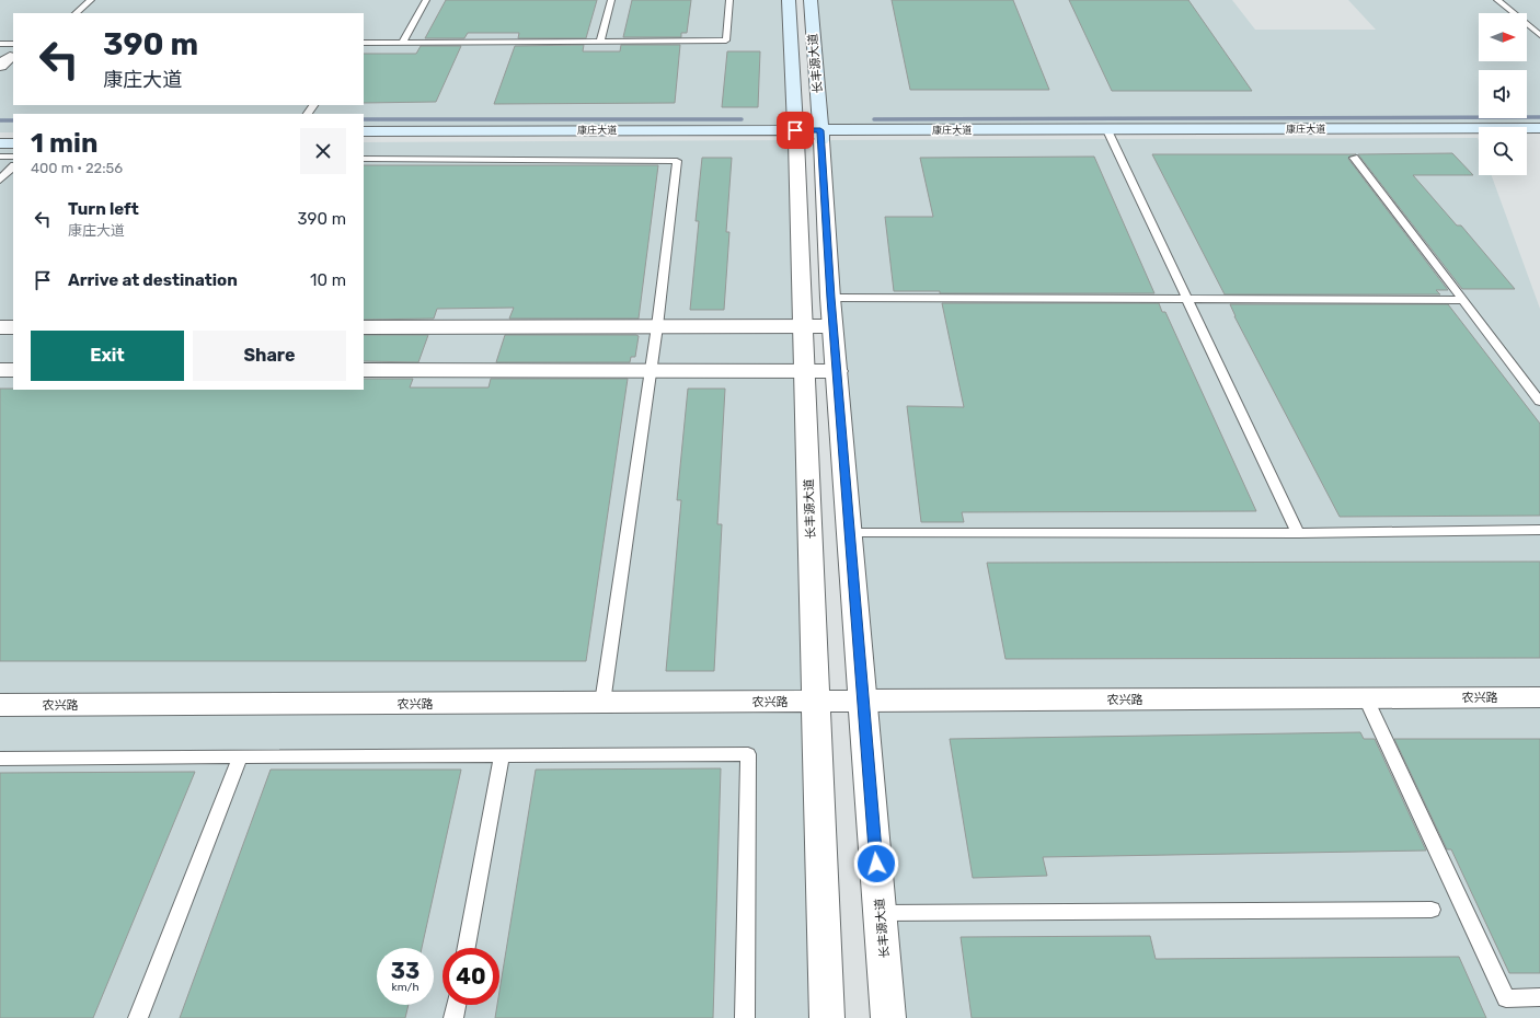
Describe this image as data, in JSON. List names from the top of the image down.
{
  "streets": {
    "main road": ["长丰源大道", "康庄大道"],
    "street": ["农兴路"]
  },
  "crossings": [
    ["长丰源大道", "康庄大道"],
    ["长丰源大道", "农兴路"]
  ],
  "north": "right",
  "page": {
    "turn": ["390 m", "康庄大道"],
    "heading": ["1 min", "400 m · 22:56"],
    "list": [
      {
        "name": "Turn left",
        "note": "康庄大道",
        "value": "390 m"
      },
      {
        "name": "Arrive at destination",
        "value": "10 m"
      }
    ],
    "buttons": ["Exit", "Share"],
    "speed": "33 km/h",
    "limit": "40"
  }
}
